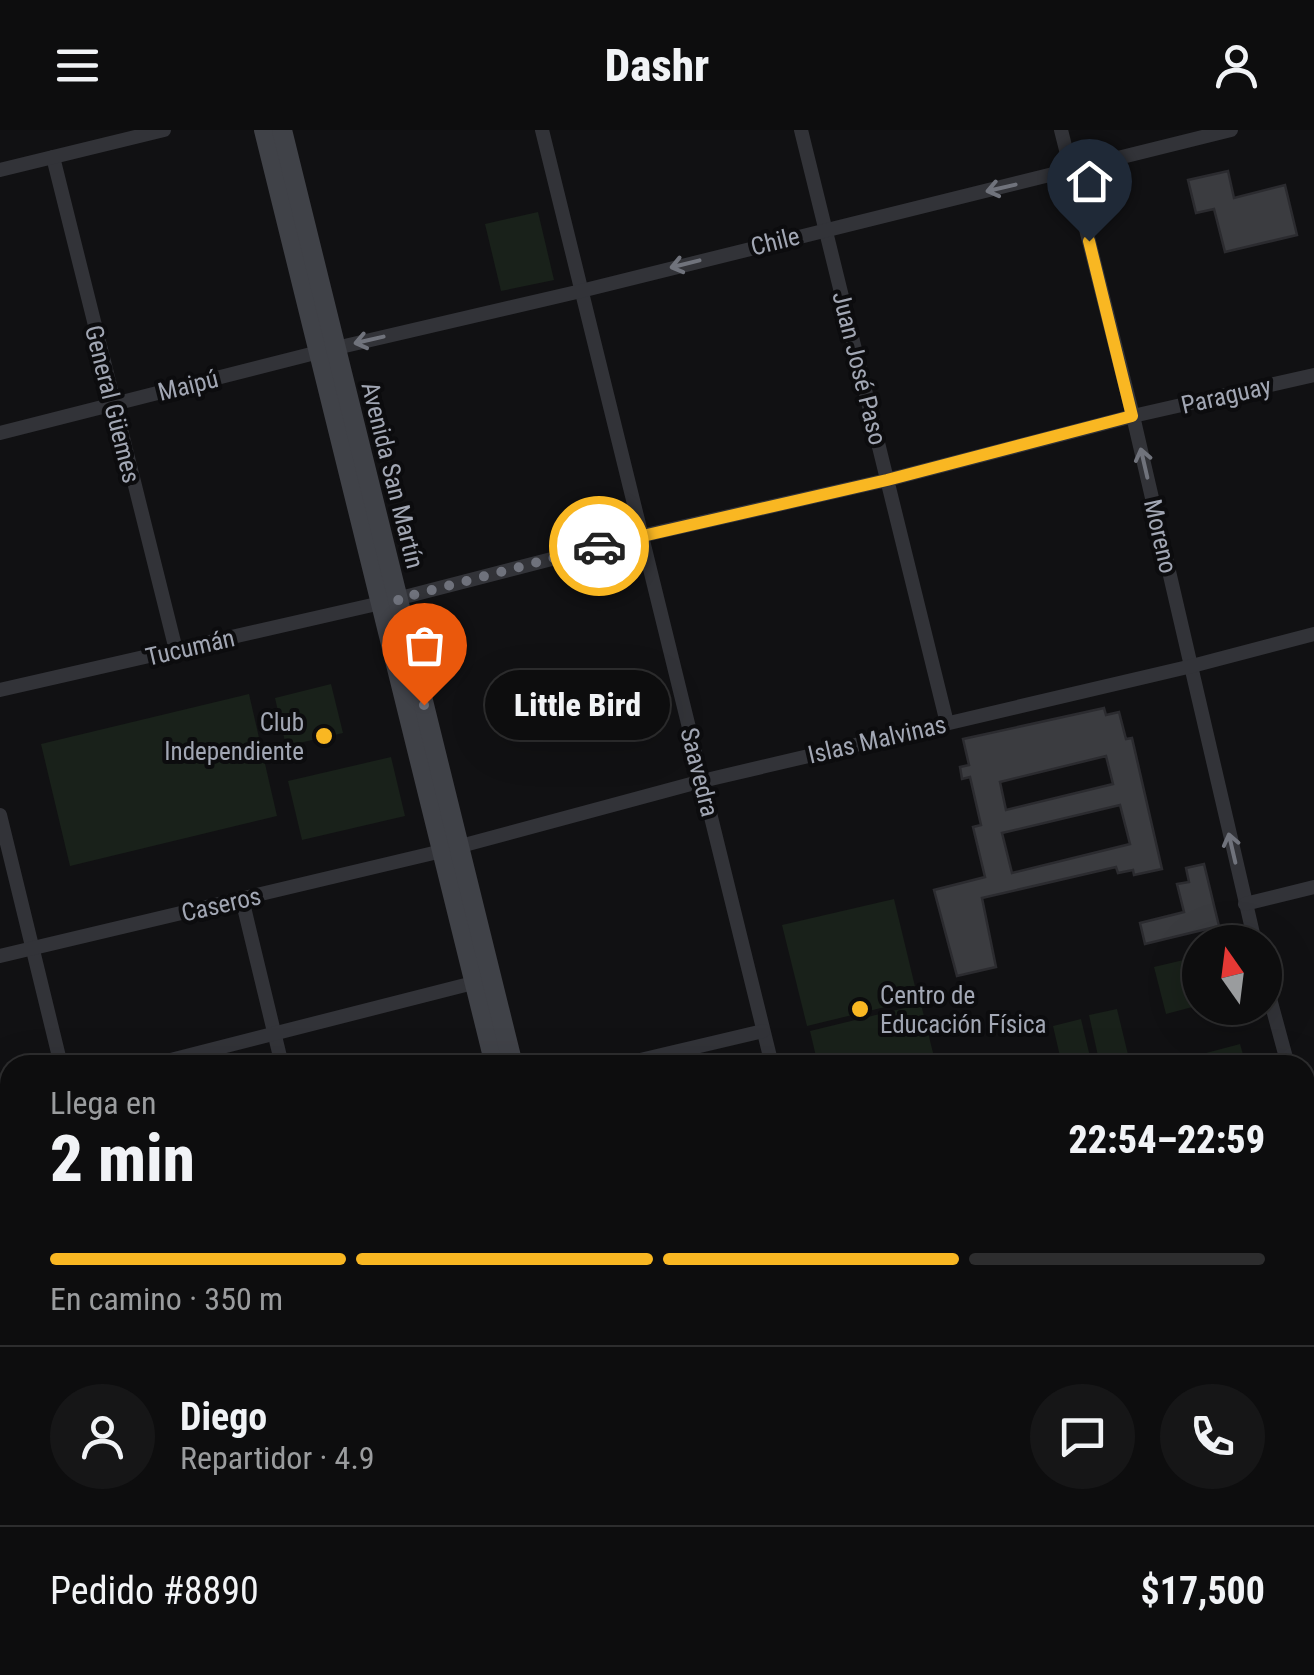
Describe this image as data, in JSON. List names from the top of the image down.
{
  "streets": {
    "main road": ["Avenida San Martín"],
    "street": [
      "Chile",
      "Juan José Paso",
      "Maipú",
      "Paraguay",
      "General Güemes",
      "Moreno",
      "Tucumán",
      "Islas Malvinas",
      "Saavedra",
      "Caseros"
    ]
  },
  "crossings": [
    ["Chile", "Juan José Paso"],
    ["Chile", "Maipú"],
    ["Chile", "Avenida San Martín"],
    ["Chile", "Moreno"],
    ["Chile", "Saavedra"],
    ["Juan José Paso", "Paraguay"],
    ["Juan José Paso", "Islas Malvinas"],
    ["Maipú", "General Güemes"],
    ["Maipú", "Avenida San Martín"],
    ["Paraguay", "Avenida San Martín"],
    ["Paraguay", "Moreno"],
    ["Paraguay", "Tucumán"],
    ["Paraguay", "Saavedra"],
    ["General Güemes", "Tucumán"],
    ["Avenida San Martín", "Tucumán"],
    ["Avenida San Martín", "Islas Malvinas"],
    ["Avenida San Martín", "Caseros"],
    ["Moreno", "Islas Malvinas"],
    ["Islas Malvinas", "Saavedra"],
    ["Islas Malvinas", "Caseros"]
  ],
  "one_way": ["Chile", "Moreno"],
  "places": ["Little Bird", "Club Independiente", "Centro de Educación Física"],
  "north": "top",
  "page": {
    "header": "Dashr",
    "bubble": "Little Bird",
    "heading": ["2 min", "Llega en", "22:54–22:59"],
    "panel": [
      "Diego",
      "Repartidor · 4.9",
      "Pedido #8890",
      "$17,500"
    ],
    "bar": "En camino · 350 m"
  }
}
